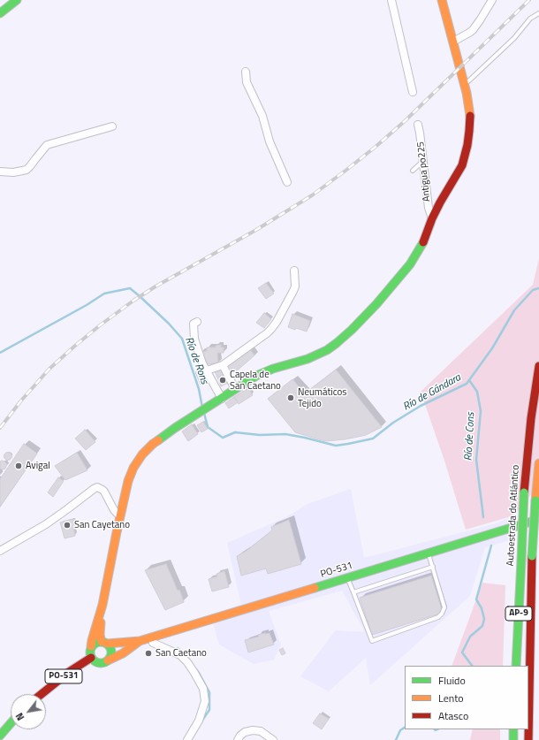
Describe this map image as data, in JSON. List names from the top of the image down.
{
  "streets": {
    "main road": ["Autoestrada do Atlántico", "PO-531", "AP-9"],
    "street": ["Antigua po225"]
  },
  "water": ["Río de Rons", "Río de Gándara", "Río de Cons"],
  "places": [
    "Capela de San Caetano",
    "Neumáticos Tejido",
    "Avigal",
    "San Cayetano",
    "San Caetano"
  ],
  "legend": ["Fluido", "Lento", "Atasco"],
  "north": "bottom left"
}
